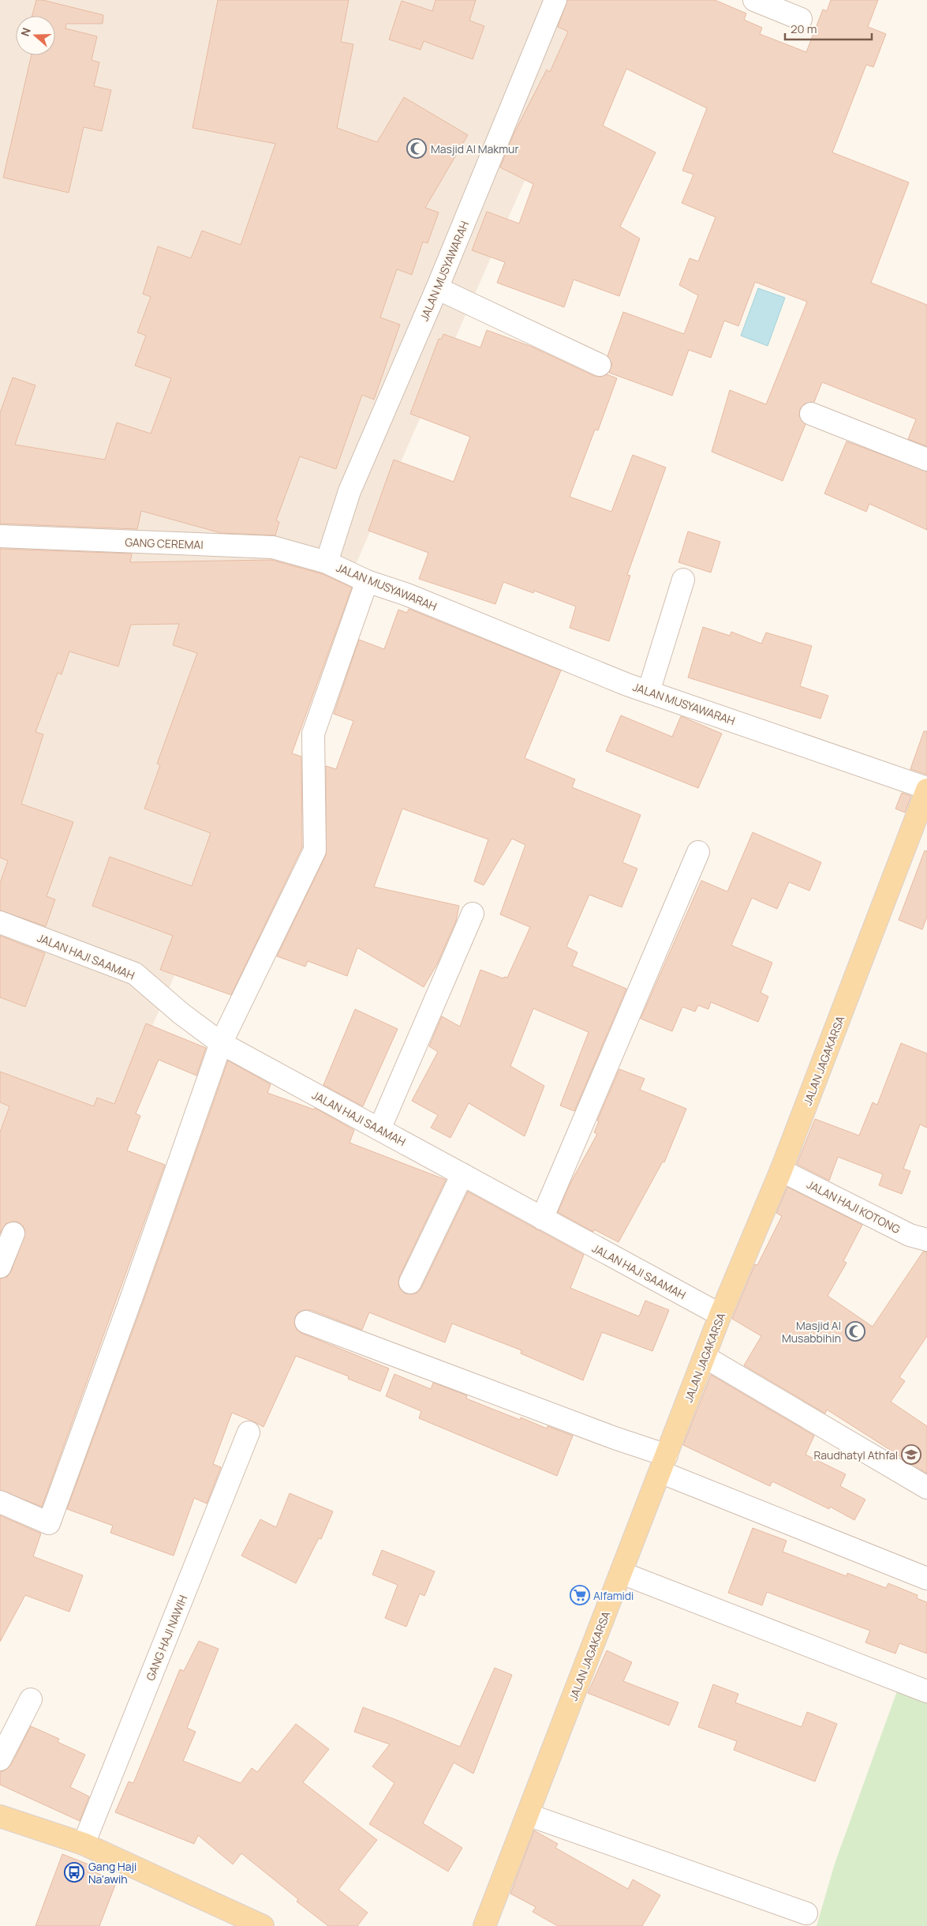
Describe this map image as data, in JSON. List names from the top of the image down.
{
  "streets": {
    "main road": ["JALAN JAGAKARSA"],
    "street": [
      "JALAN MUSYAWARAH",
      "GANG CEREMAI",
      "JALAN HAJI SAAMAH",
      "JALAN HAJI KOTONG",
      "GANG HAJI NAWIH"
    ]
  },
  "crossings": [
    ["JALAN MUSYAWARAH", "GANG CEREMAI"],
    ["JALAN MUSYAWARAH", "JALAN JAGAKARSA"],
    ["JALAN HAJI SAAMAH", "JALAN JAGAKARSA"],
    ["JALAN JAGAKARSA", "JALAN HAJI KOTONG"]
  ],
  "places": {
    "mosque": ["Masjid Al Makmur", "Masjid Al Musabbihin"],
    "school or university": ["Raudhatyl Athfal"],
    "supermarket": ["Alfamidi"],
    "bus stop": ["Gang Haji Na'awih"]
  },
  "scale_bar": "20 m",
  "north": "left"
}
